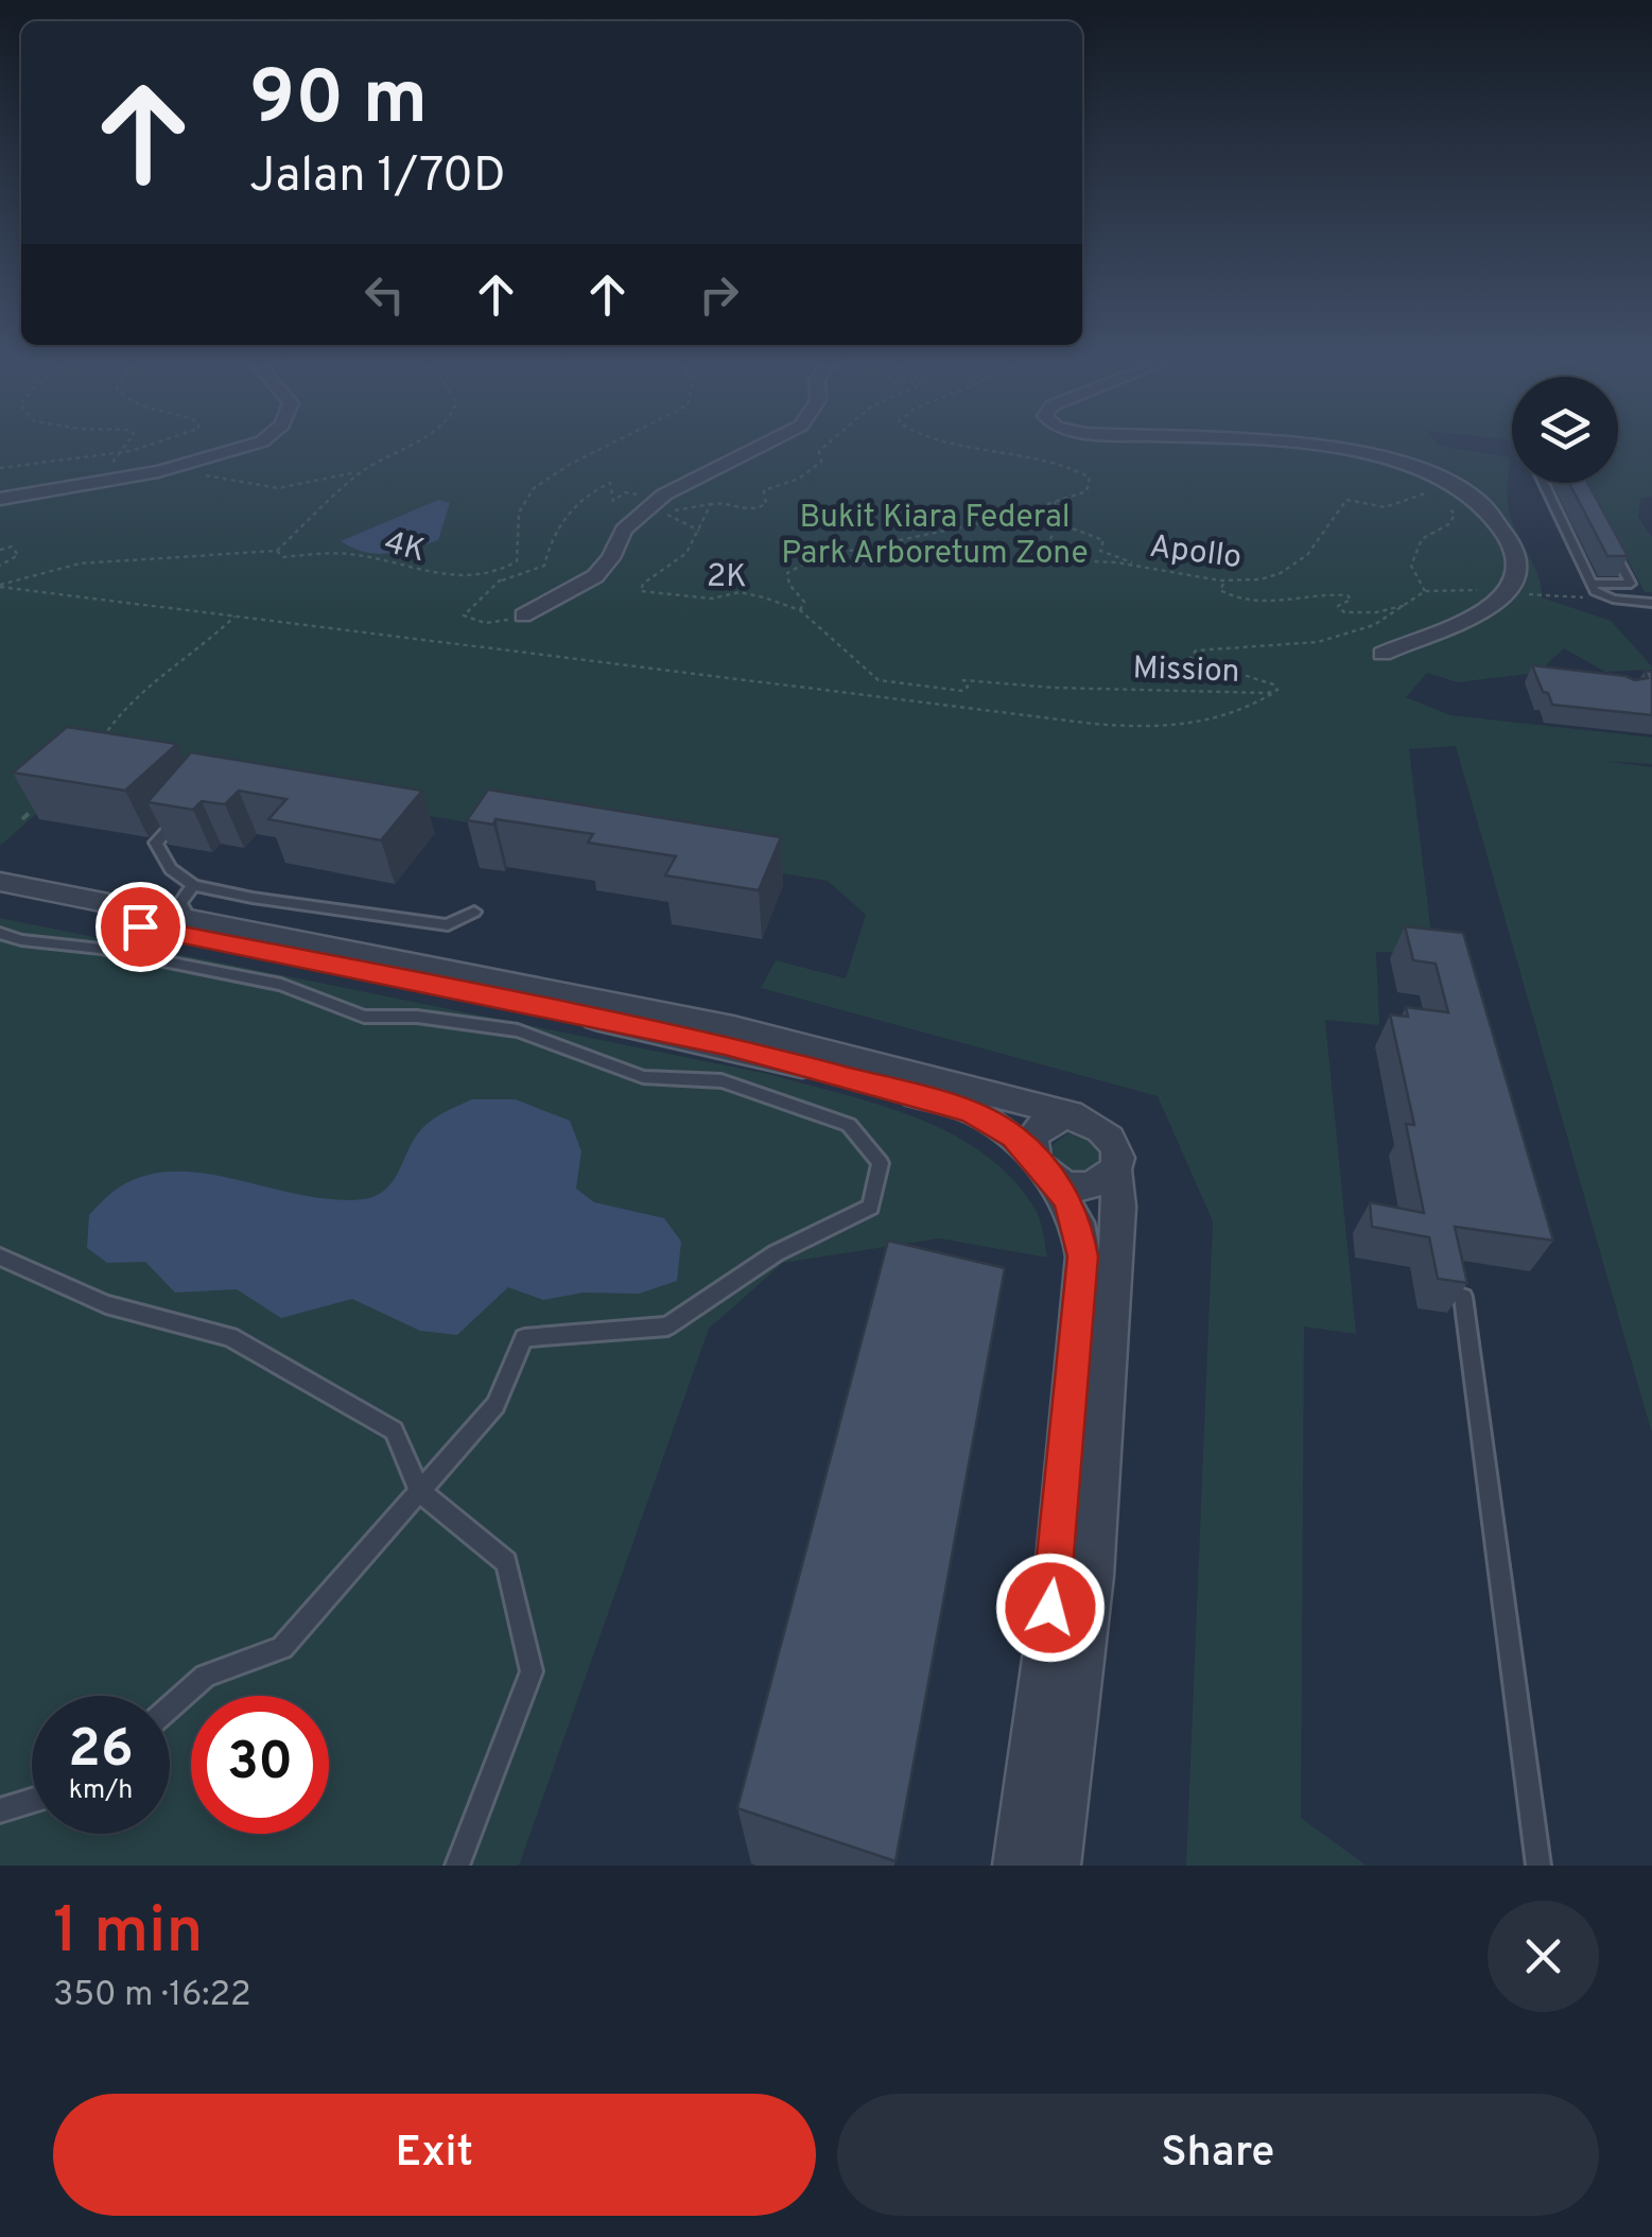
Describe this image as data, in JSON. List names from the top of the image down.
{
  "streets": {
    "path": [
      "4K",
      "Apollo",
      "2K",
      "Mission"
    ]
  },
  "crossings": [
    ["2K", "Mission"]
  ],
  "parks": ["Bukit Kiara Federal Park Arboretum Zone"],
  "page": {
    "turn": ["90 m", "Jalan 1/70D"],
    "speed": "26 km/h",
    "limit": "30",
    "heading": ["1 min", "350 m · 16:22"],
    "buttons": ["Exit", "Share"]
  }
}
